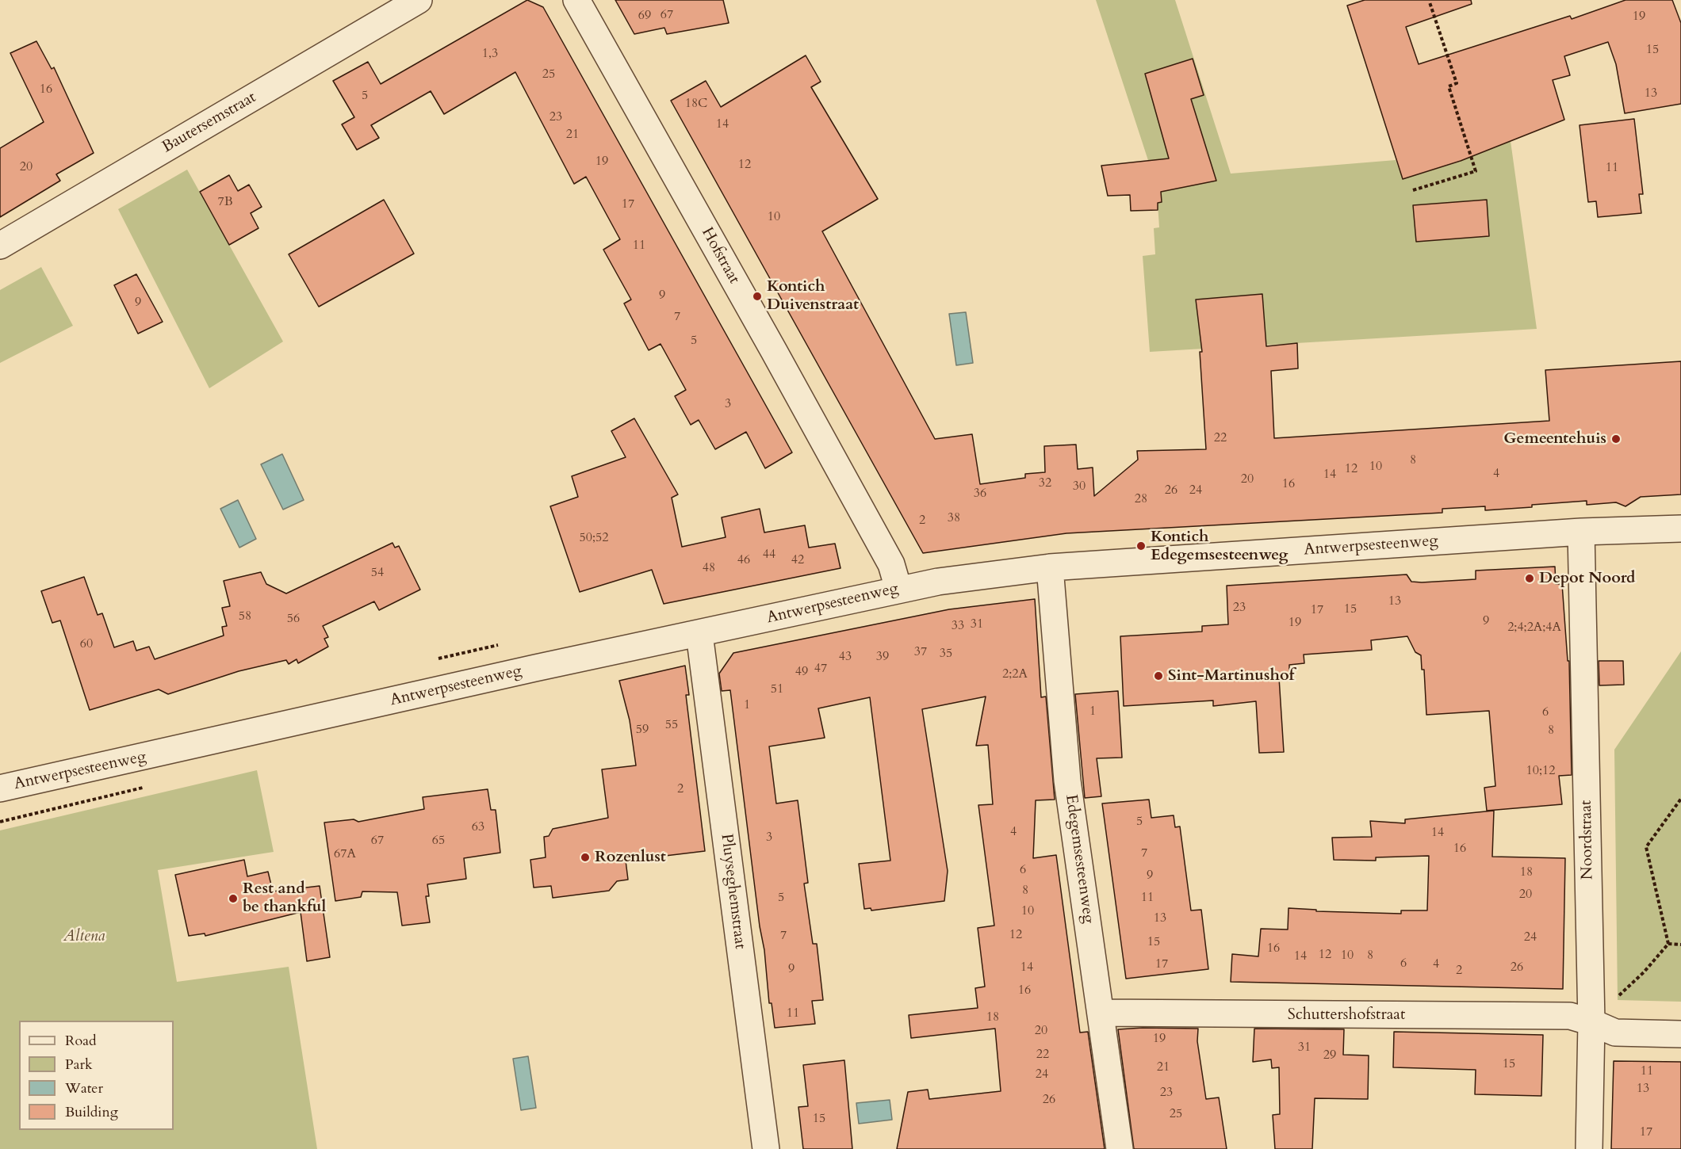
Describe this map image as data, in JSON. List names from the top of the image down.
{
  "streets": {
    "street": [
      "Bautersemstraat",
      "Hofstraat",
      "Antwerpsesteenweg",
      "Noordstraat",
      "Edegemsesteenweg",
      "Pluyseghemstraat",
      "Schuttershofstraat"
    ]
  },
  "crossings": [
    ["Hofstraat", "Antwerpsesteenweg"],
    ["Antwerpsesteenweg", "Noordstraat"],
    ["Antwerpsesteenweg", "Edegemsesteenweg"],
    ["Antwerpsesteenweg", "Pluyseghemstraat"],
    ["Noordstraat", "Schuttershofstraat"],
    ["Edegemsesteenweg", "Schuttershofstraat"]
  ],
  "parks": ["Altena"],
  "places": [
    "Kontich Duivenstraat",
    "Gemeentehuis",
    "Kontich Edegemsesteenweg",
    "Depot Noord",
    "Sint-Martinushof",
    "Rozenlust",
    "Rest and be thankful"
  ],
  "house_numbers": [
    "67",
    "69",
    "19",
    "15",
    "1,3",
    "25",
    "16",
    "13",
    "5",
    "18C",
    "23",
    "14",
    "21",
    "19",
    "12",
    "20",
    "11",
    "7B",
    "17",
    "10",
    "11",
    "9",
    "9",
    "7",
    "5",
    "3",
    "22",
    "8",
    "10",
    "12",
    "4",
    "14",
    "20",
    "32",
    "16",
    "30",
    "26",
    "24",
    "36",
    "28",
    "38",
    "2",
    "50;52",
    "44",
    "46",
    "42",
    "48",
    "54",
    "13",
    "23",
    "15",
    "17",
    "58",
    "56",
    "9",
    "19",
    "31",
    "33",
    "2;4;2A;4A",
    "60",
    "37",
    "35",
    "43",
    "39",
    "47",
    "49",
    "2;2A",
    "51",
    "1",
    "1",
    "6",
    "55",
    "59",
    "8",
    "10;12",
    "2",
    "5",
    "63",
    "4",
    "14",
    "3",
    "67",
    "65",
    "16",
    "7",
    "67A",
    "6",
    "18",
    "9",
    "8",
    "20",
    "5",
    "11",
    "10",
    "13",
    "12",
    "7",
    "24",
    "15",
    "16",
    "12",
    "10",
    "8",
    "14",
    "6",
    "17",
    "4",
    "14",
    "26",
    "9",
    "2",
    "16",
    "11",
    "18",
    "20",
    "19",
    "31",
    "22",
    "29",
    "15",
    "21",
    "11",
    "24",
    "13",
    "23",
    "26",
    "25",
    "15",
    "17"
  ],
  "legend": [
    "Road",
    "Park",
    "Water",
    "Building"
  ]
}
